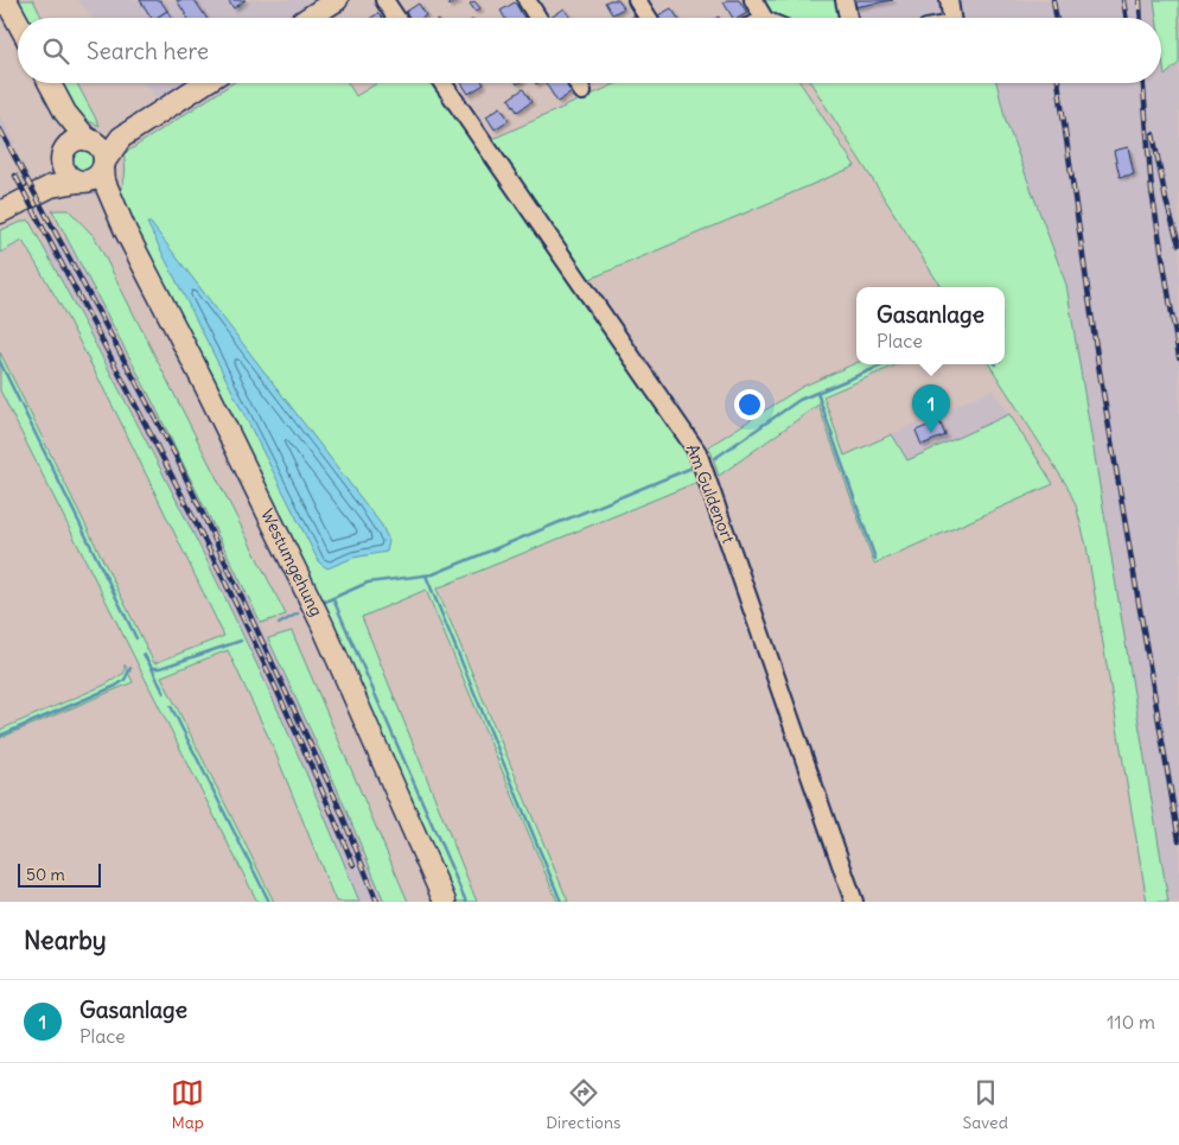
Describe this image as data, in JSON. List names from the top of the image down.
{
  "streets": {
    "main road": ["Westumgehung"],
    "street": ["Am Guldenort"]
  },
  "scale_bar": "50 m",
  "page": {
    "search": "Search here",
    "popup": ["Gasanlage", "Place"],
    "pins": "1",
    "scale": "50 m",
    "heading": "Nearby",
    "list": [
      {
        "mark": "1",
        "name": "Gasanlage",
        "note": "Place",
        "value": "110 m"
      }
    ],
    "nav": ["Map", "Directions", "Saved"]
  }
}
